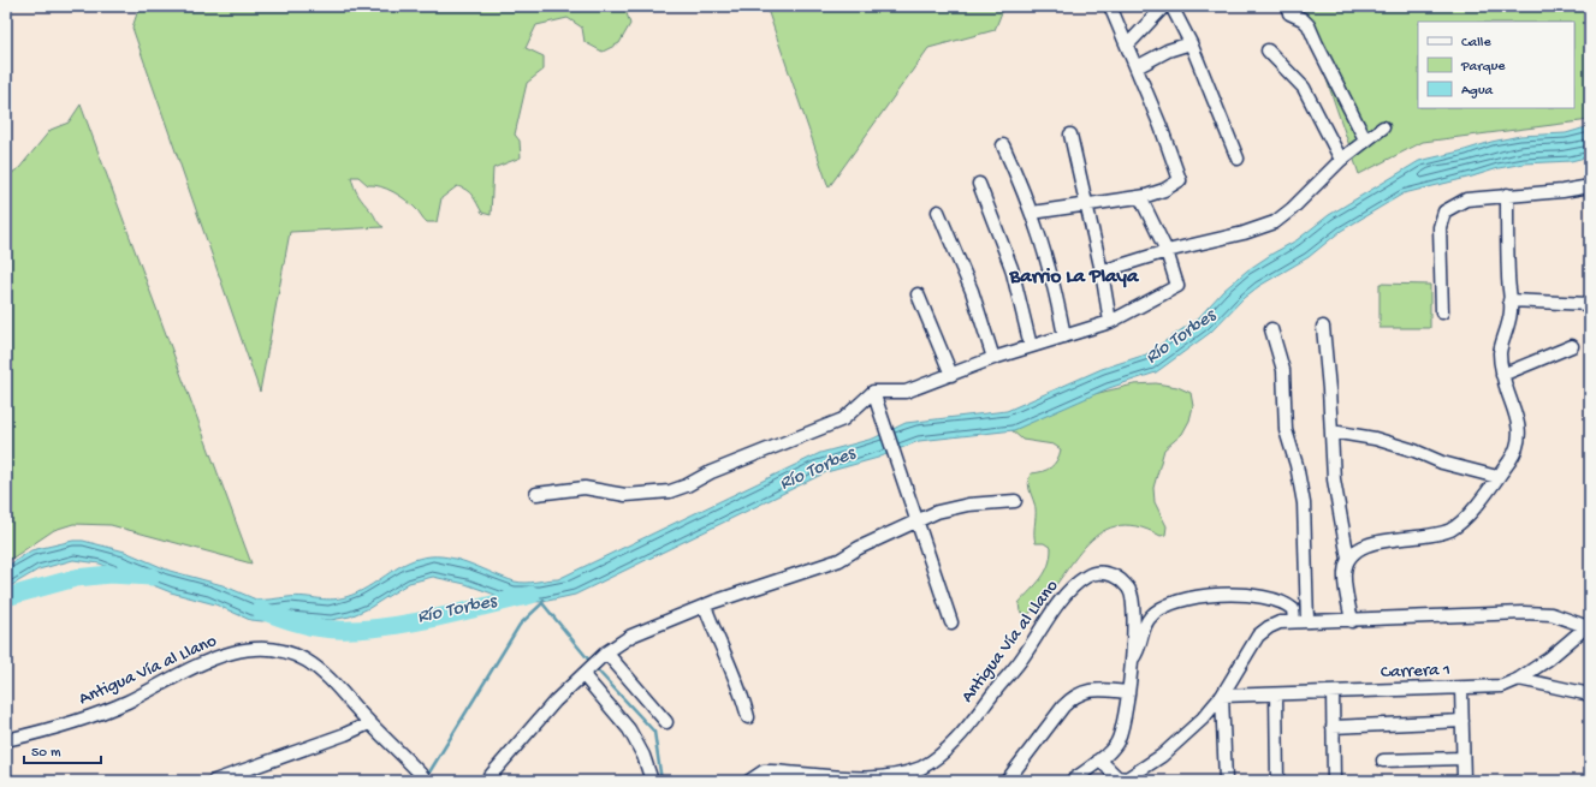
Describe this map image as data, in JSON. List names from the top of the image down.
{
  "streets": {
    "street": ["Antigua Vía al Llano", "Carrera 1"]
  },
  "districts": ["Barrio La Playa"],
  "water": ["Río Torbes"],
  "legend": ["Calle", "Parque", "Agua"],
  "scale_bar": "50 m"
}
